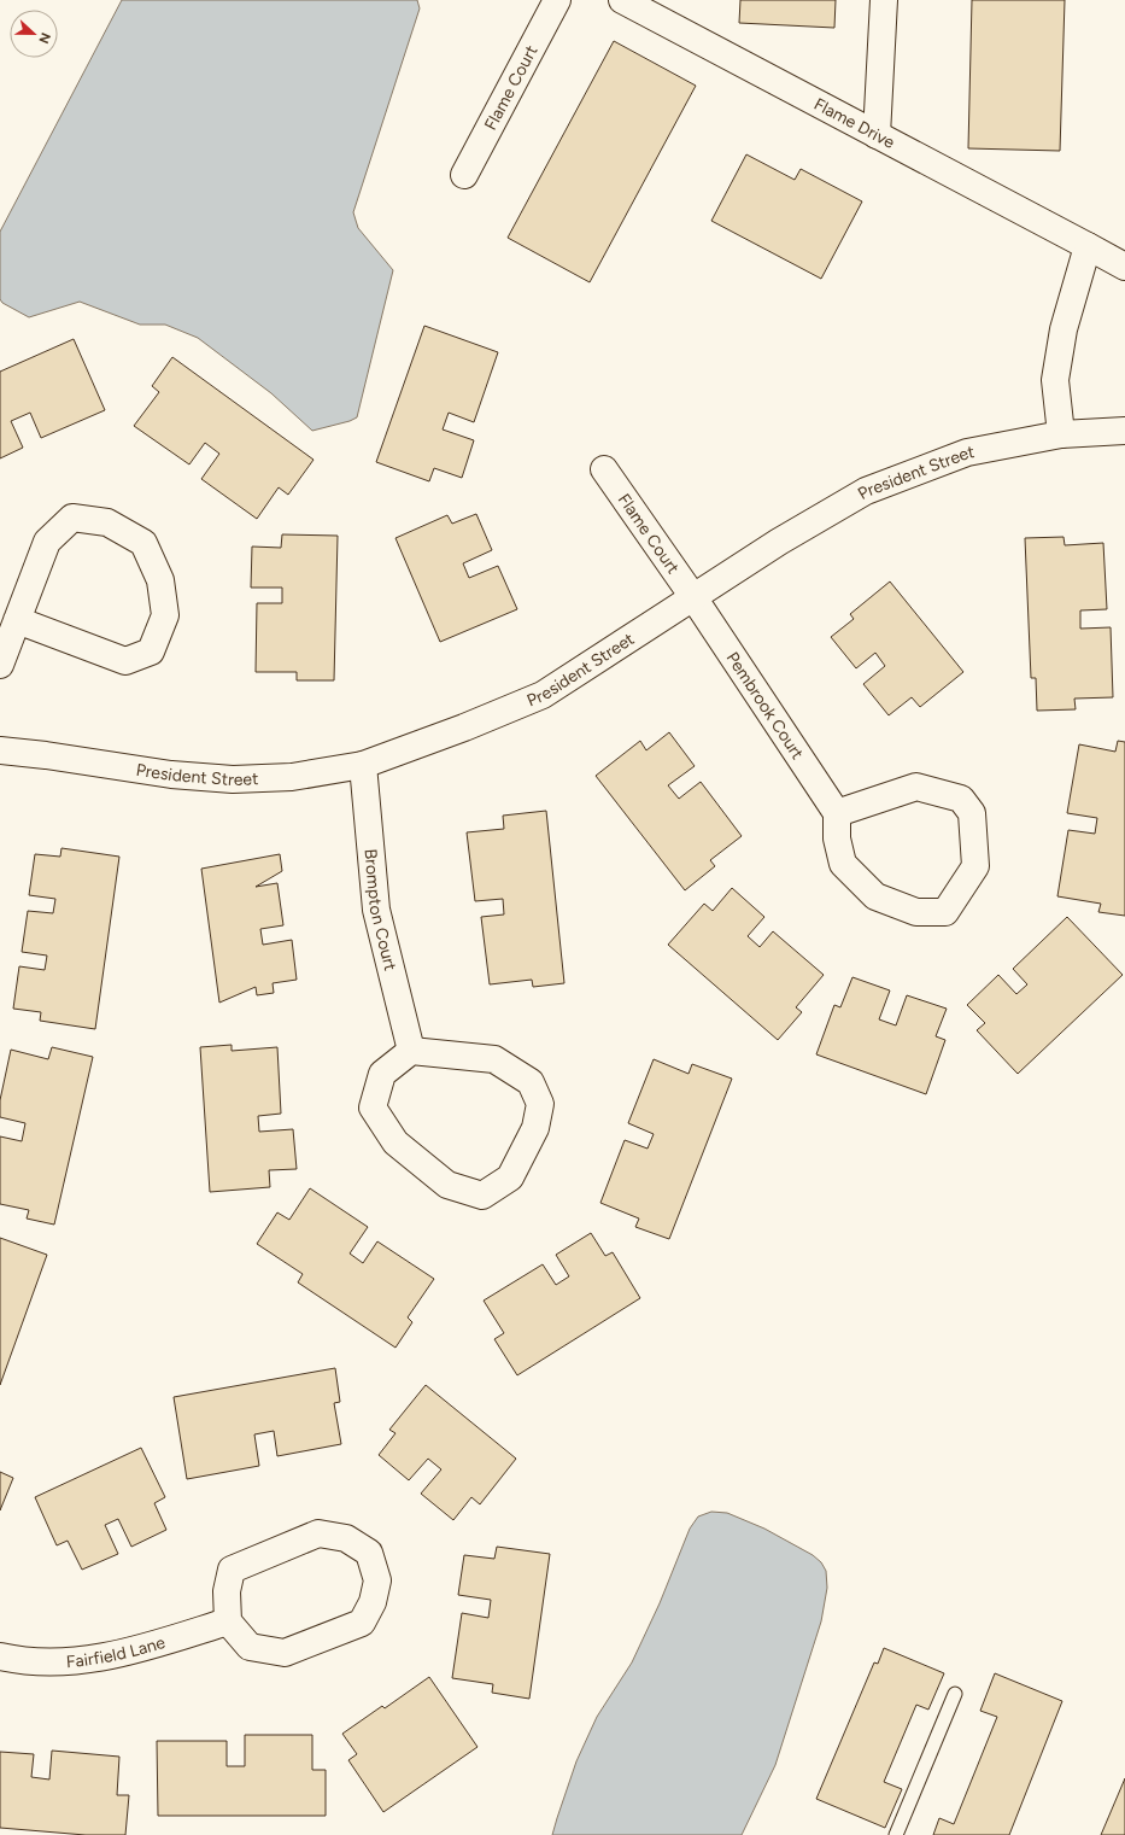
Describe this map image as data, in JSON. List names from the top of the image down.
{
  "streets": {
    "street": [
      "Flame Court",
      "Flame Drive",
      "President Street",
      "Pembrook Court",
      "Brompton Court",
      "Fairfield Lane"
    ]
  },
  "crossings": [
    ["Flame Court", "President Street"],
    ["Flame Court", "Pembrook Court"],
    ["President Street", "Pembrook Court"],
    ["President Street", "Brompton Court"]
  ],
  "north": "right"
}
